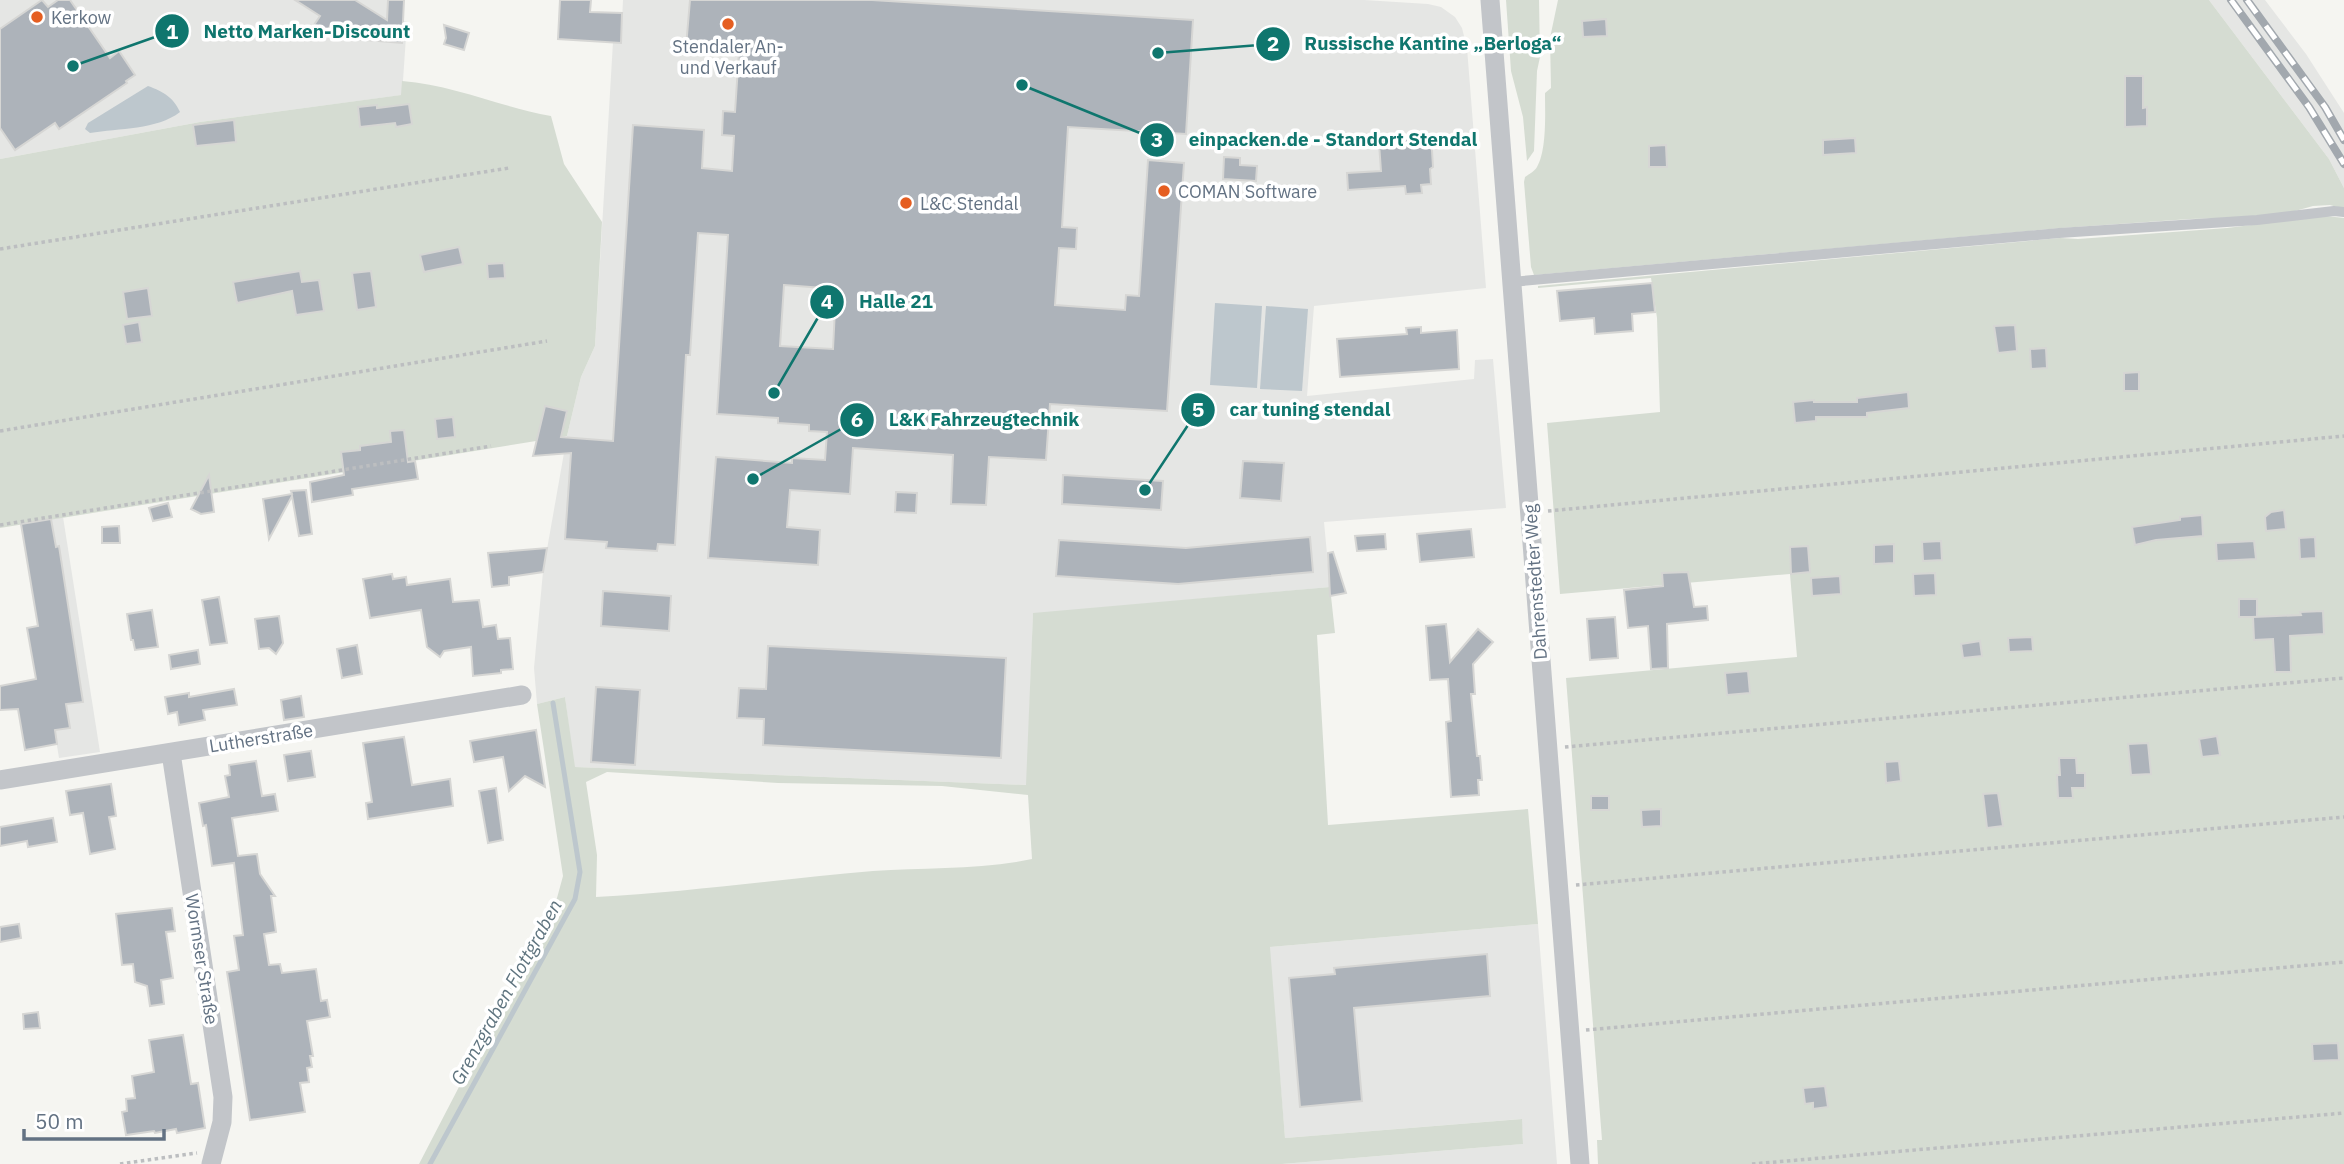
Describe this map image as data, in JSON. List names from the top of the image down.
{
  "streets": {
    "street": ["Dahrenstedter Weg", "Lutherstraße", "Wormser Straße"]
  },
  "crossings": [
    ["Lutherstraße", "Wormser Straße"]
  ],
  "water": ["Grenzgraben Flottgraben"],
  "places": [
    "Kerkow",
    "Stendaler An- und Verkauf",
    "Russische Kantine „Berloga“",
    "Netto Marken-Discount",
    "einpacken.de - Standort Stendal",
    "COMAN Software",
    "L&C Stendal",
    "Halle 21",
    "L&K Fahrzeugtechnik",
    "car tuning stendal"
  ],
  "scale_bar": "50 m"
}
